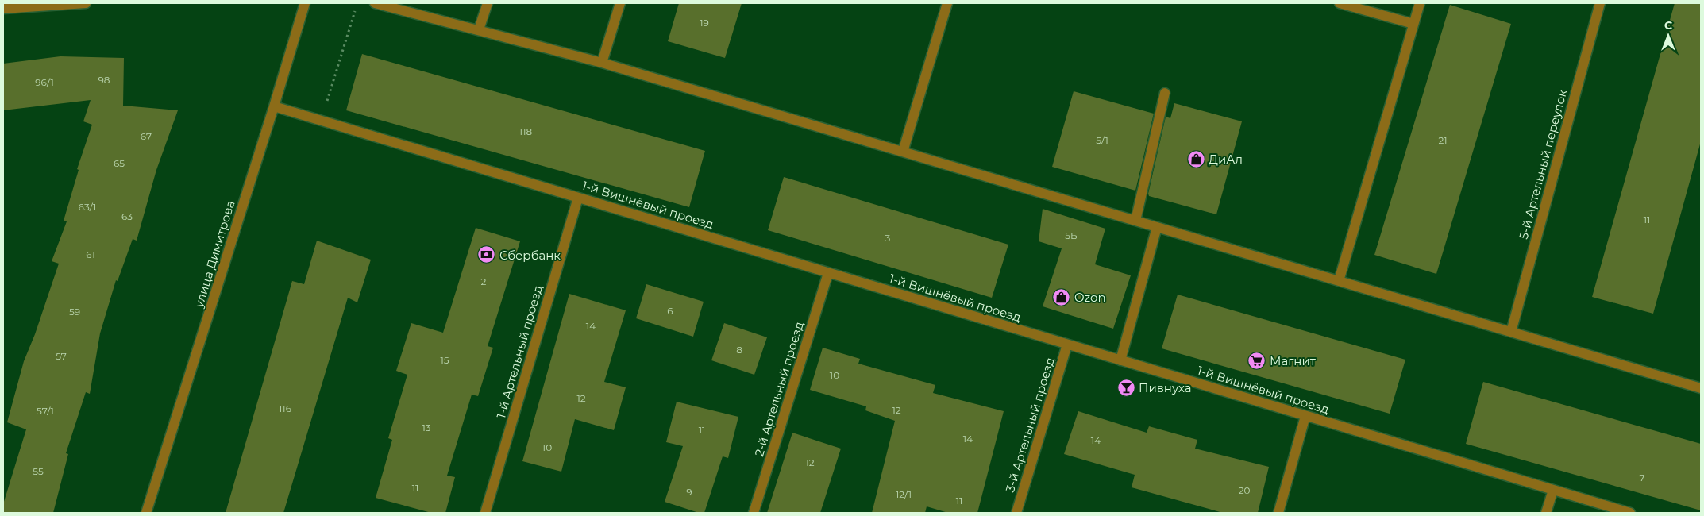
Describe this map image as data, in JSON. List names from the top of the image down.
{
  "streets": {
    "street": [
      "5-й Артельный переулок",
      "1-й Вишнёвый проезд",
      "улица Димитрова",
      "1-й Артельный проезд",
      "2-й Артельный проезд",
      "3-й Артельный проезд"
    ]
  },
  "crossings": [
    ["1-й Вишнёвый проезд", "улица Димитрова"],
    ["1-й Вишнёвый проезд", "1-й Артельный проезд"],
    ["1-й Вишнёвый проезд", "2-й Артельный проезд"],
    ["1-й Вишнёвый проезд", "3-й Артельный проезд"]
  ],
  "places": {
    "shop": ["ДиАл", "Ozon"],
    "bank": ["Сбербанк"],
    "supermarket": ["Магнит"],
    "bar": ["Пивнуха"]
  },
  "house_numbers": [
    "19",
    "98",
    "96/1",
    "118",
    "67",
    "5/1",
    "21",
    "65",
    "63/1",
    "63",
    "11",
    "5Б",
    "3",
    "61",
    "2",
    "6",
    "59",
    "14",
    "8",
    "57",
    "15",
    "10",
    "12",
    "116",
    "12",
    "57/1",
    "13",
    "11",
    "14",
    "14",
    "10",
    "12",
    "55",
    "7",
    "11",
    "20",
    "9",
    "12/1",
    "11"
  ],
  "north": "top"
}
